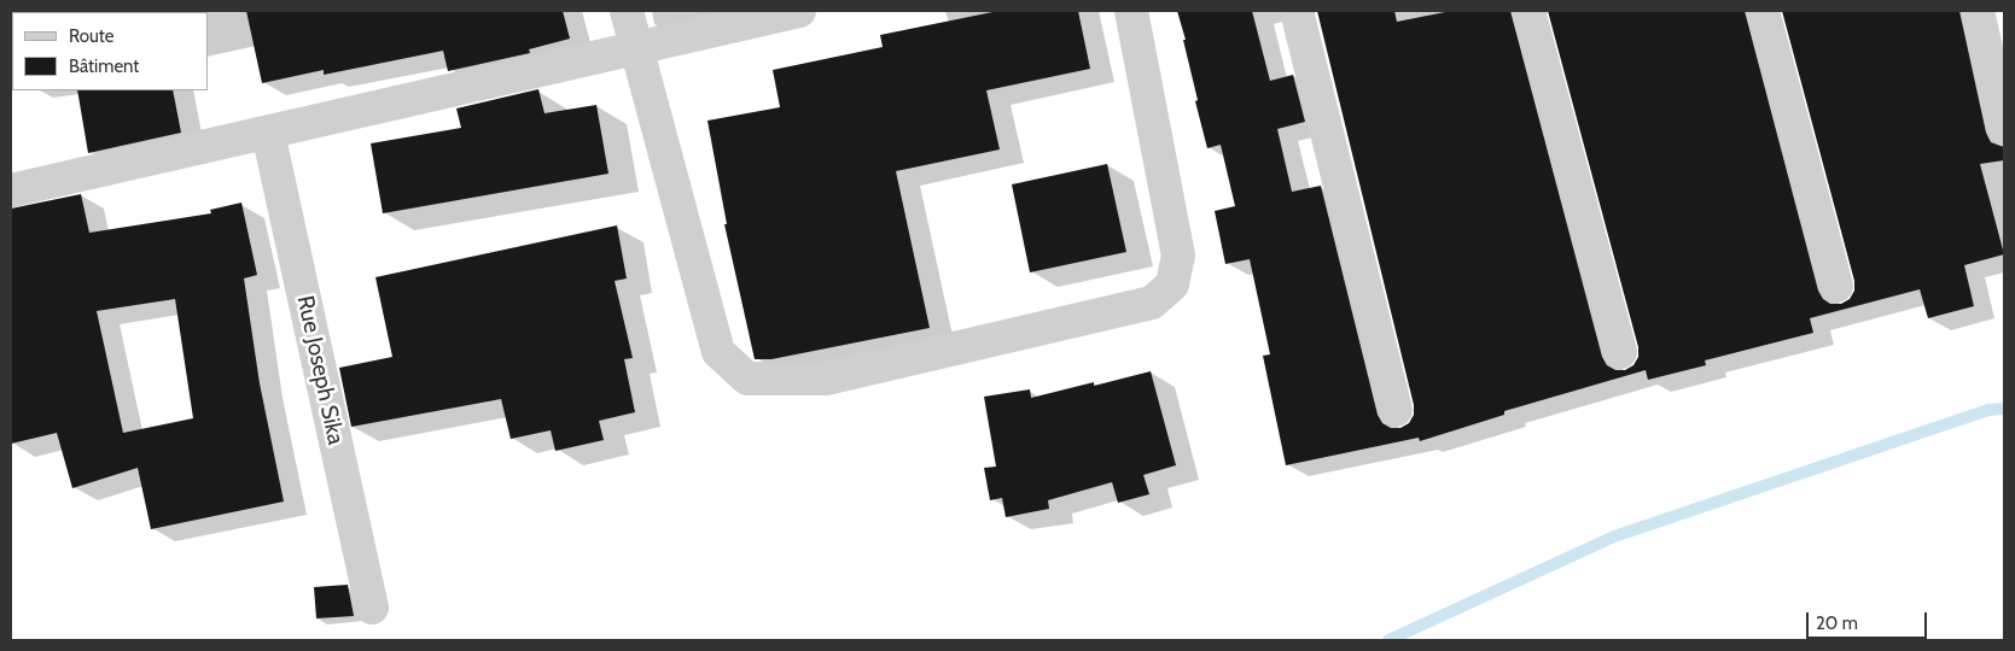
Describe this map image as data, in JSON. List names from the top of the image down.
{
  "streets": {
    "street": ["Rue Joseph Sika"]
  },
  "legend": ["Route", "Bâtiment"],
  "scale_bar": "20 m"
}
